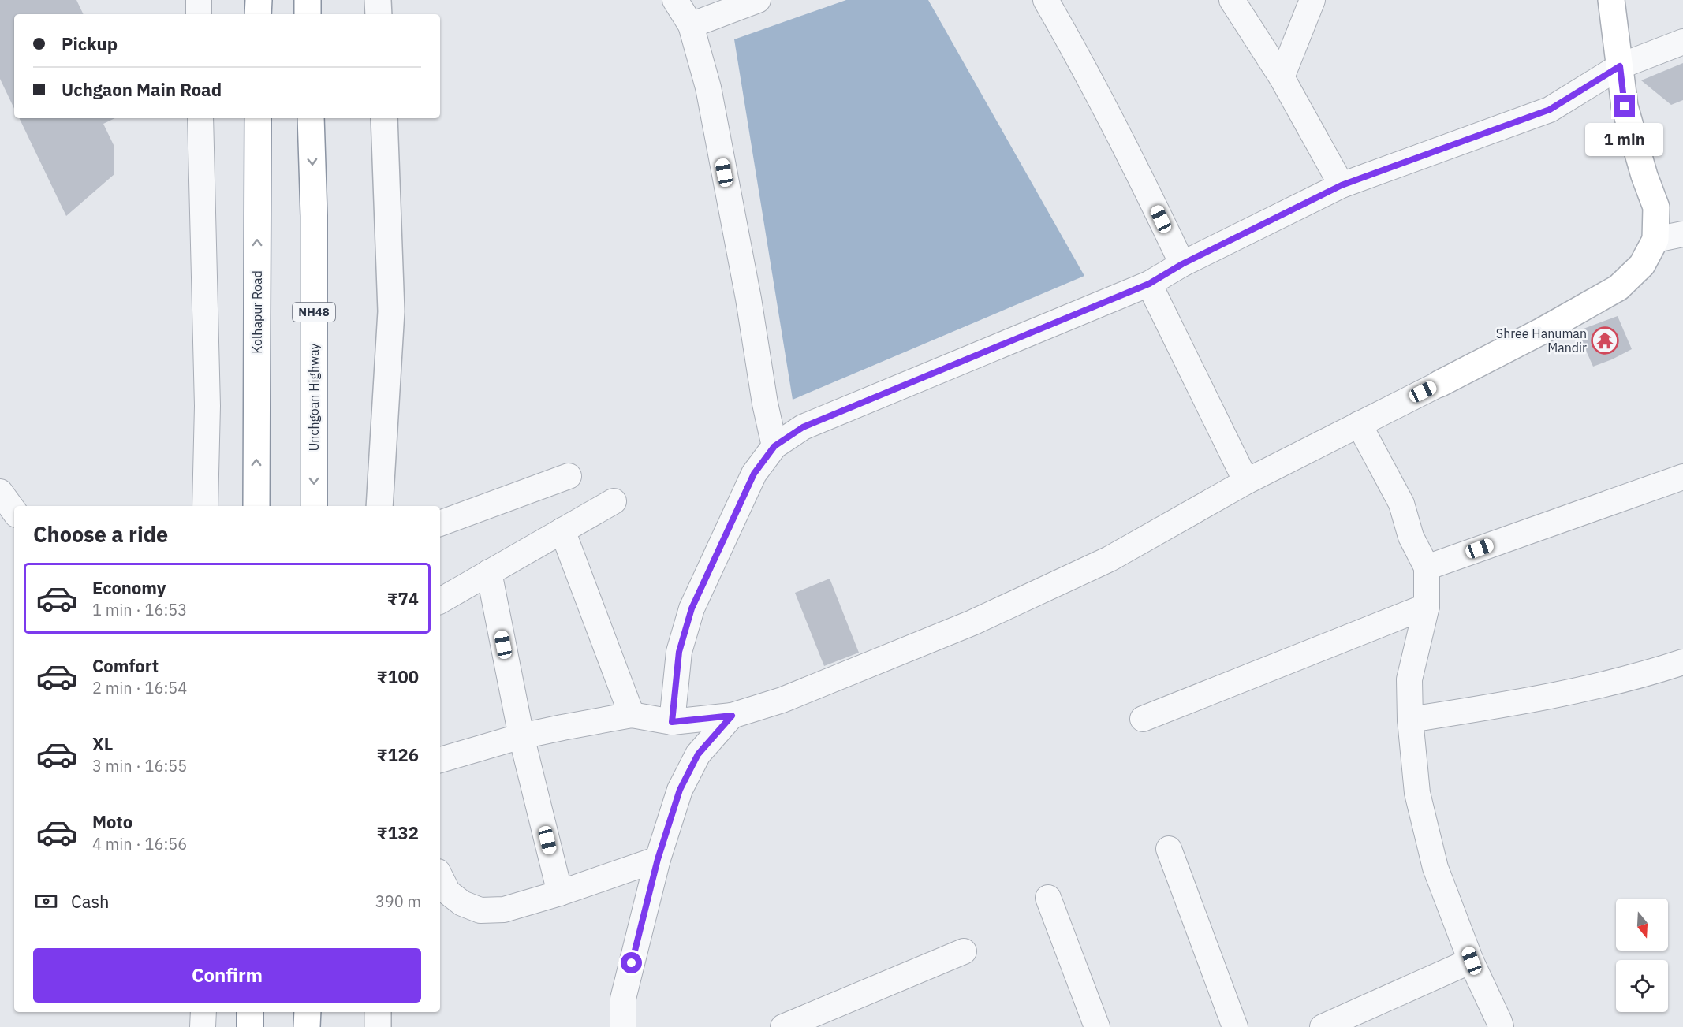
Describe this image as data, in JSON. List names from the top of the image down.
{
  "streets": {
    "main road": ["Kolhapur Road", "NH48", "Unchgoan Highway"]
  },
  "one_way": ["Kolhapur Road", "Unchgoan Highway"],
  "places": {
    "temple": ["Shree Hanuman Mandir"]
  },
  "north": "bottom",
  "page": {
    "banner": ["Pickup", "Uchgaon Main Road"],
    "bubble": "1 min",
    "heading": "Choose a ride",
    "list": [
      {
        "name": "Economy",
        "note": "1 min · 16:53",
        "value": "₹74"
      },
      {
        "name": "Comfort",
        "note": "2 min · 16:54",
        "value": "₹100"
      },
      {
        "name": "XL",
        "note": "3 min · 16:55",
        "value": "₹126"
      },
      {
        "name": "Moto",
        "note": "4 min · 16:56",
        "value": "₹132"
      }
    ],
    "pay": ["Cash", "390 m"],
    "buttons": "Confirm"
  }
}
